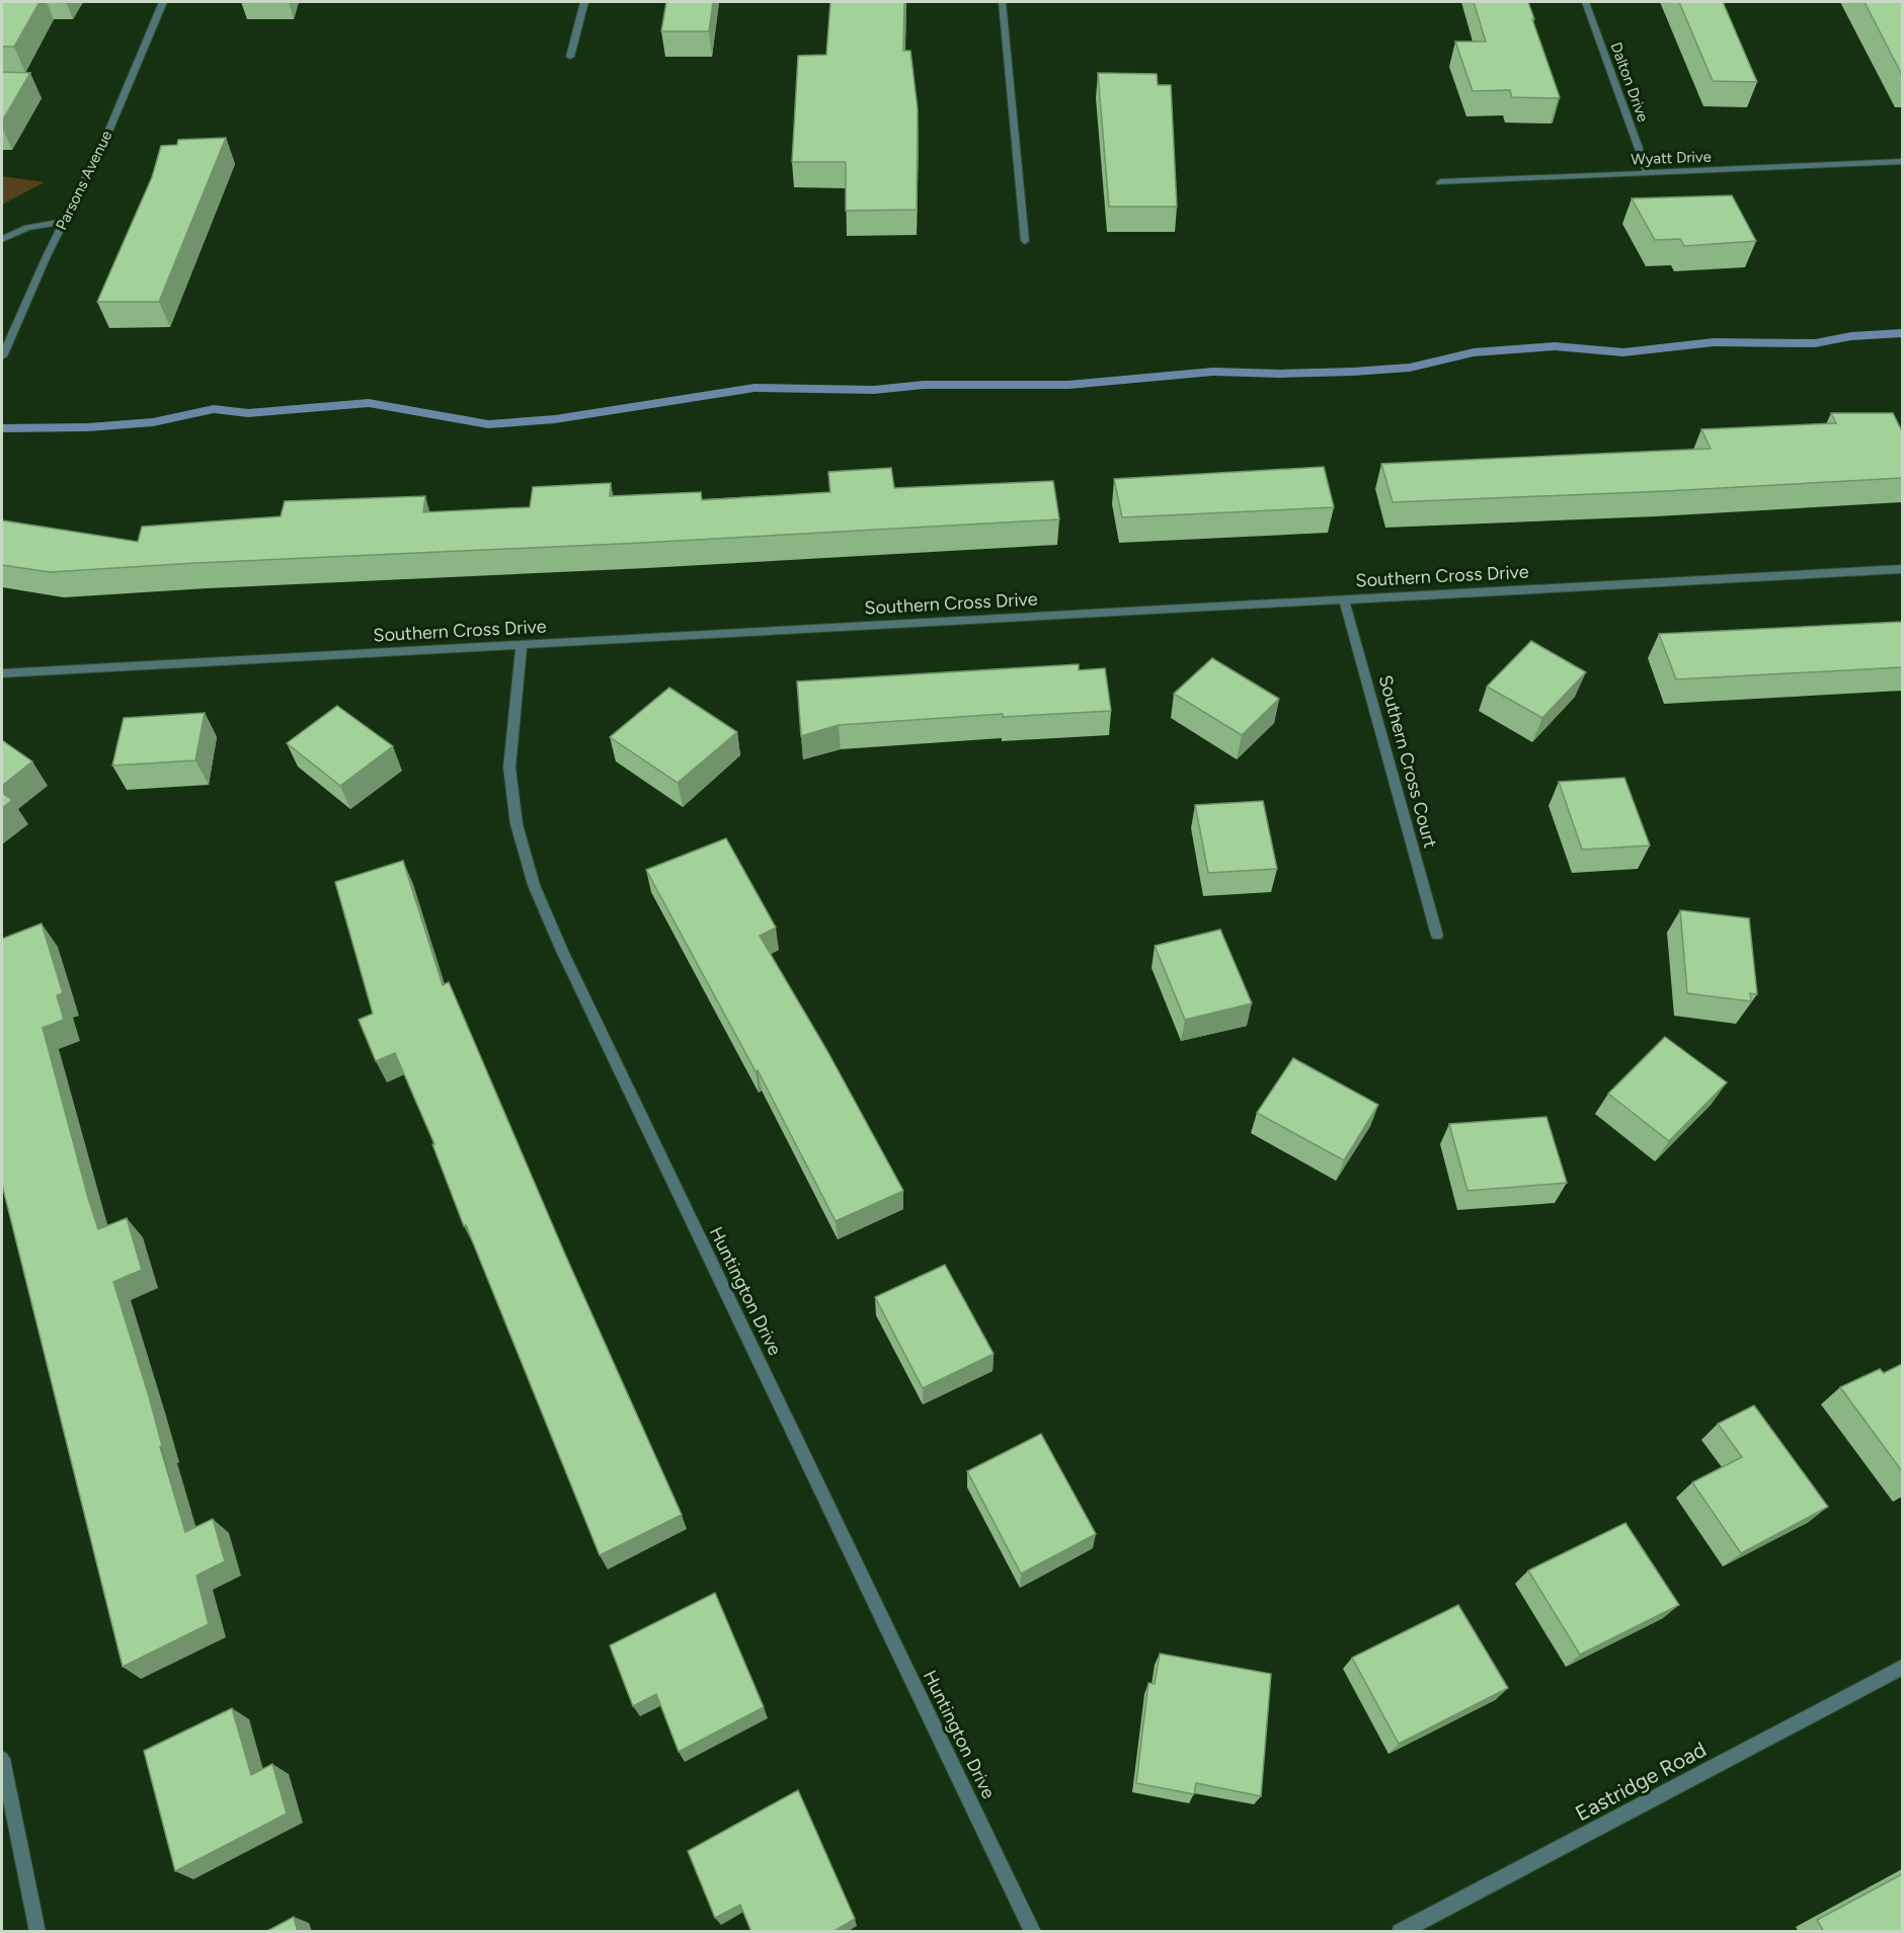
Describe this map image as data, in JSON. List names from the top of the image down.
{
  "streets": {
    "street": [
      "Dalton Drive",
      "Wyatt Drive",
      "Parsons Avenue",
      "Southern Cross Drive",
      "Southern Cross Court",
      "Huntington Drive",
      "Eastridge Road"
    ]
  },
  "crossings": [
    ["Dalton Drive", "Wyatt Drive"],
    ["Southern Cross Drive", "Southern Cross Court"],
    ["Southern Cross Drive", "Huntington Drive"]
  ]
}
